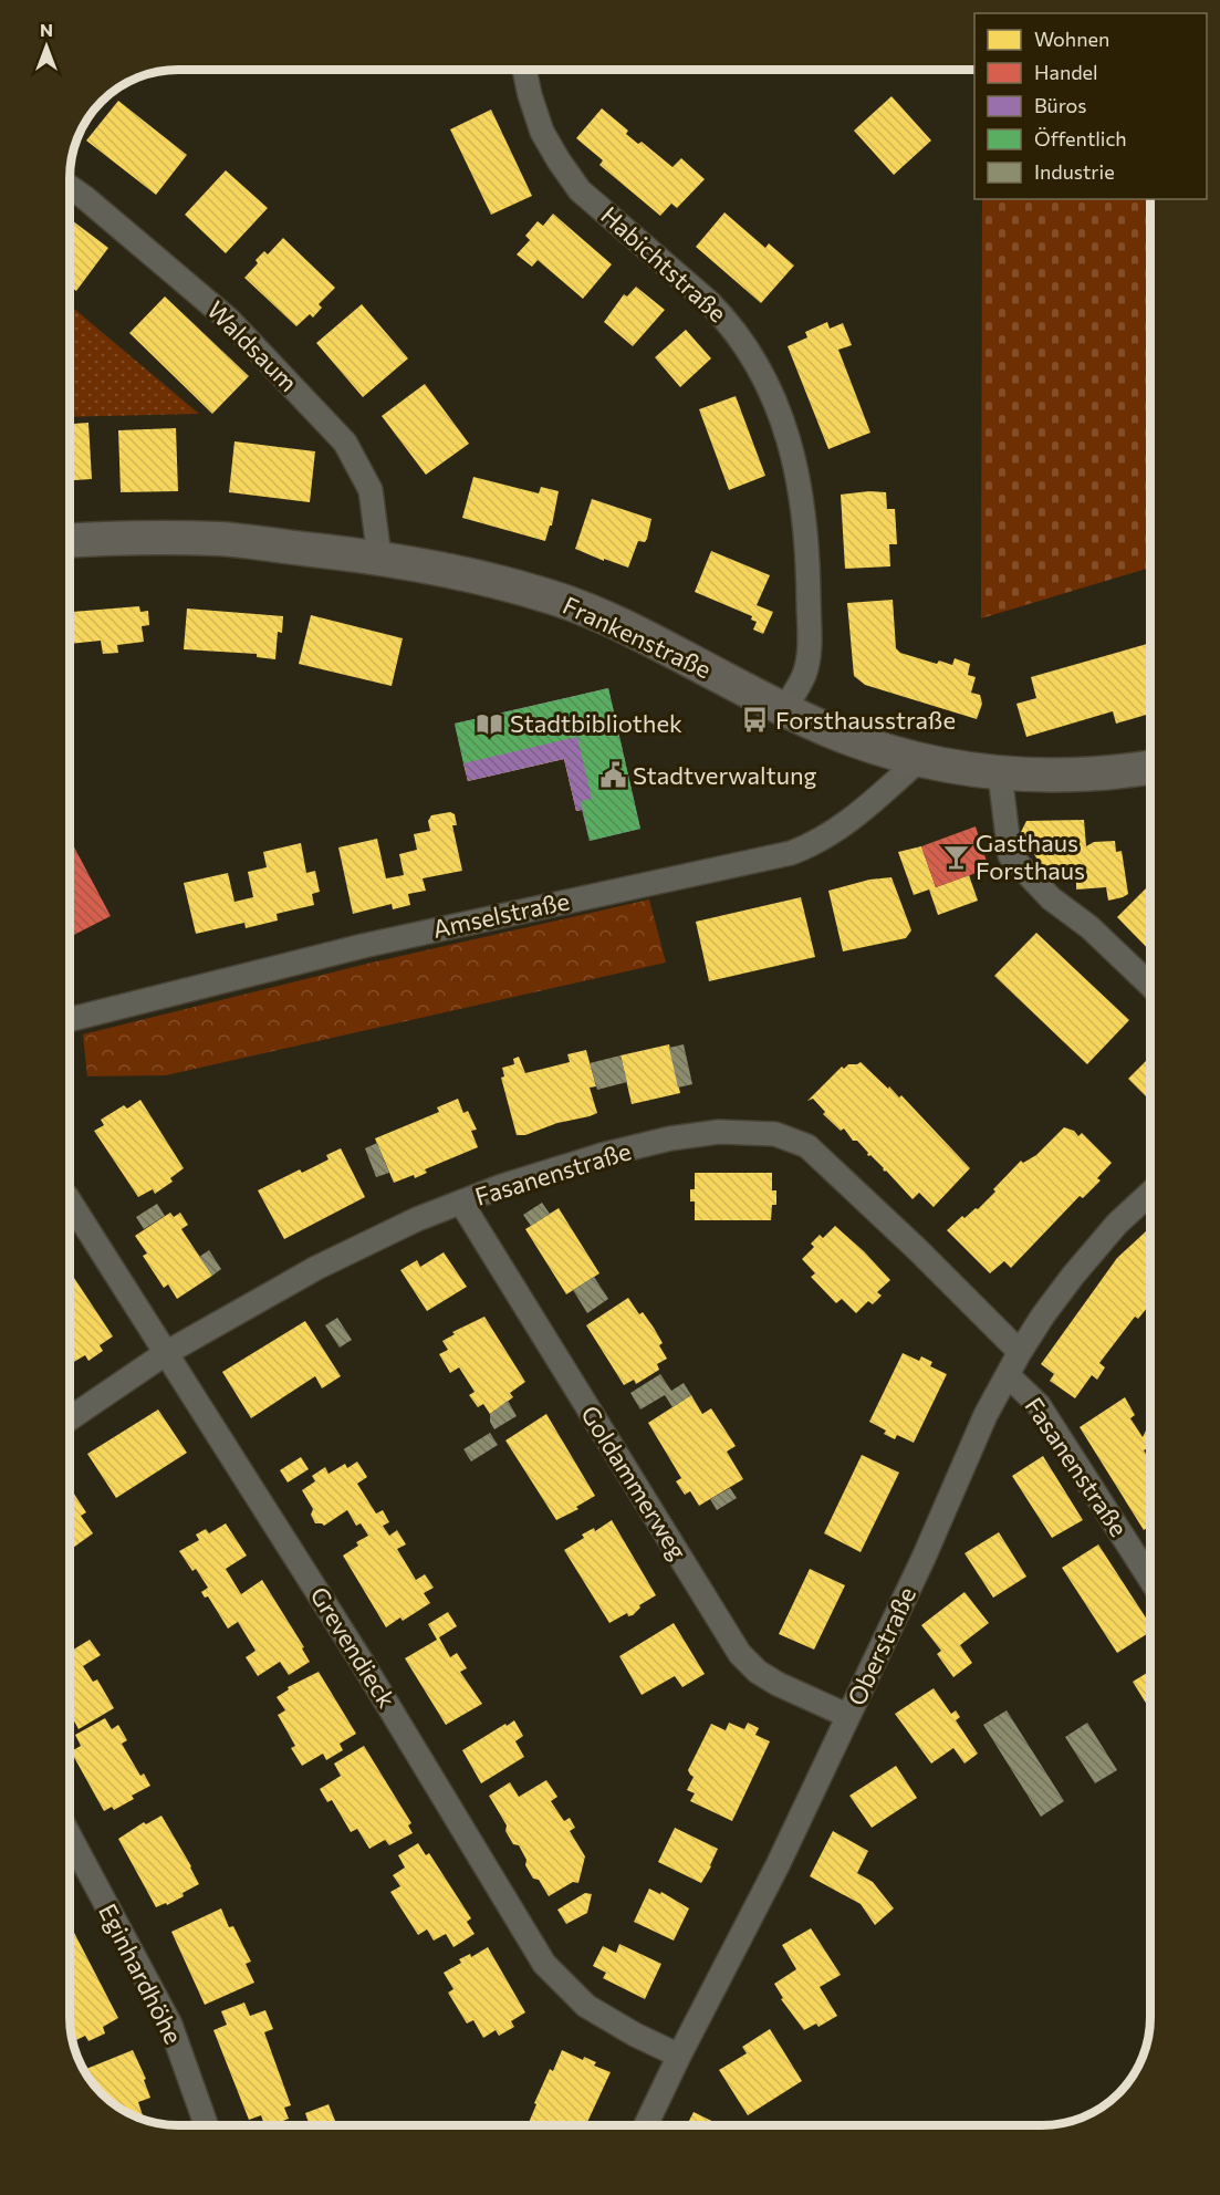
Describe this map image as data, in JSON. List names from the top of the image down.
{
  "streets": {
    "main road": ["Frankenstraße"],
    "street": [
      "Habichtstraße",
      "Waldsaum",
      "Amselstraße",
      "Fasanenstraße",
      "Goldammerweg",
      "Oberstraße",
      "Grevendieck",
      "Eginhardhöhe"
    ]
  },
  "crossings": [
    ["Habichtstraße", "Frankenstraße"],
    ["Waldsaum", "Frankenstraße"],
    ["Frankenstraße", "Amselstraße"],
    ["Fasanenstraße", "Goldammerweg"],
    ["Fasanenstraße", "Oberstraße"],
    ["Fasanenstraße", "Grevendieck"],
    ["Goldammerweg", "Oberstraße"],
    ["Oberstraße", "Grevendieck"]
  ],
  "places": {
    "bus stop": ["Forsthausstraße"],
    "library": ["Stadtbibliothek"],
    "public building": ["Stadtverwaltung"],
    "bar": ["Gasthaus Forsthaus"]
  },
  "legend": [
    "Wohnen",
    "Handel",
    "Büros",
    "Öffentlich",
    "Industrie"
  ],
  "north": "top"
}
